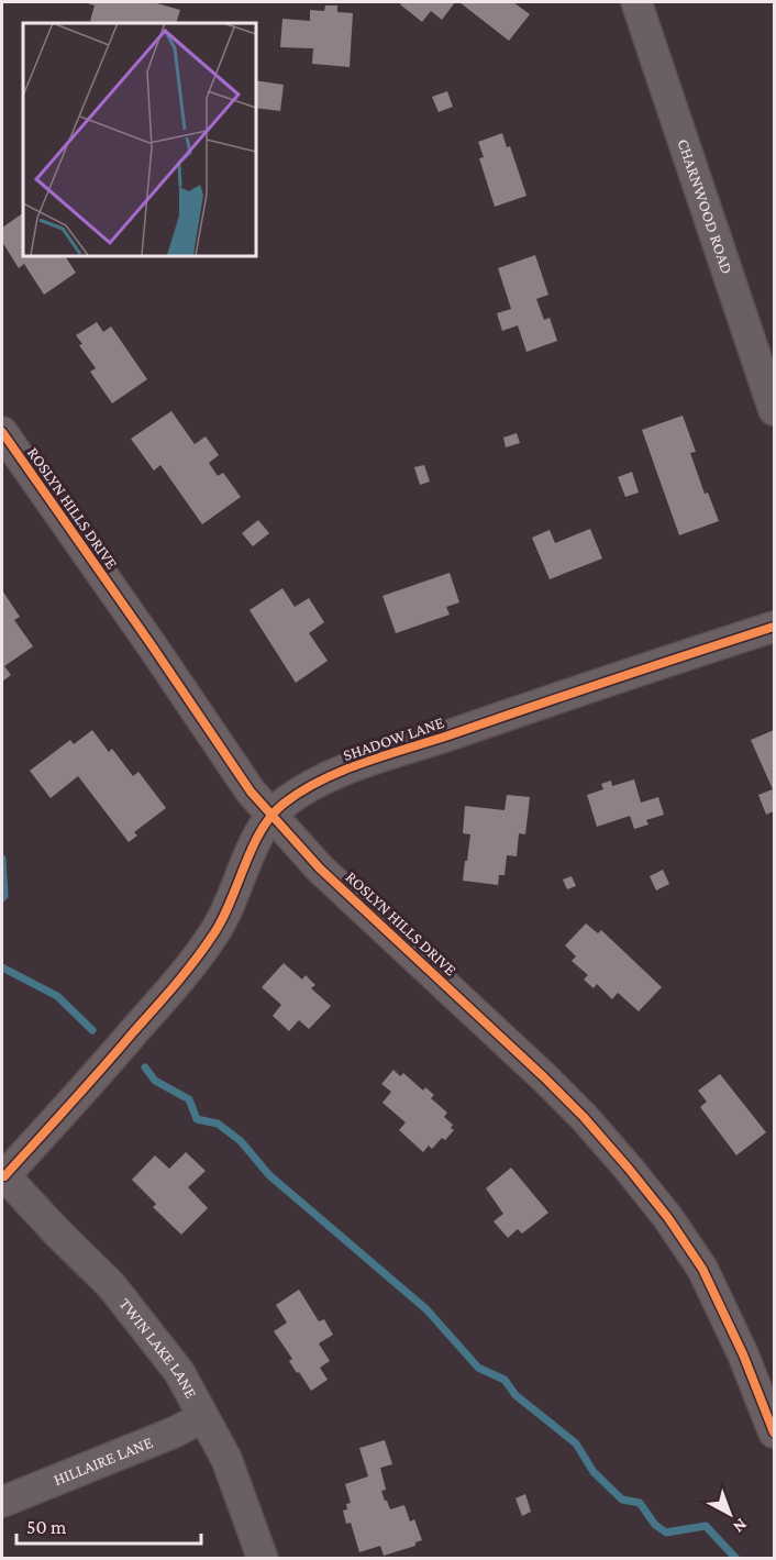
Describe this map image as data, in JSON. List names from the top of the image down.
{
  "streets": {
    "street": [
      "CHARNWOOD ROAD",
      "ROSLYN HILLS DRIVE",
      "SHADOW LANE",
      "TWIN LAKE LANE",
      "HILLAIRE LANE"
    ]
  },
  "crossings": [
    ["ROSLYN HILLS DRIVE", "SHADOW LANE"],
    ["SHADOW LANE", "TWIN LAKE LANE"],
    ["TWIN LAKE LANE", "HILLAIRE LANE"]
  ],
  "scale_bar": "50 m",
  "north": "bottom right"
}
